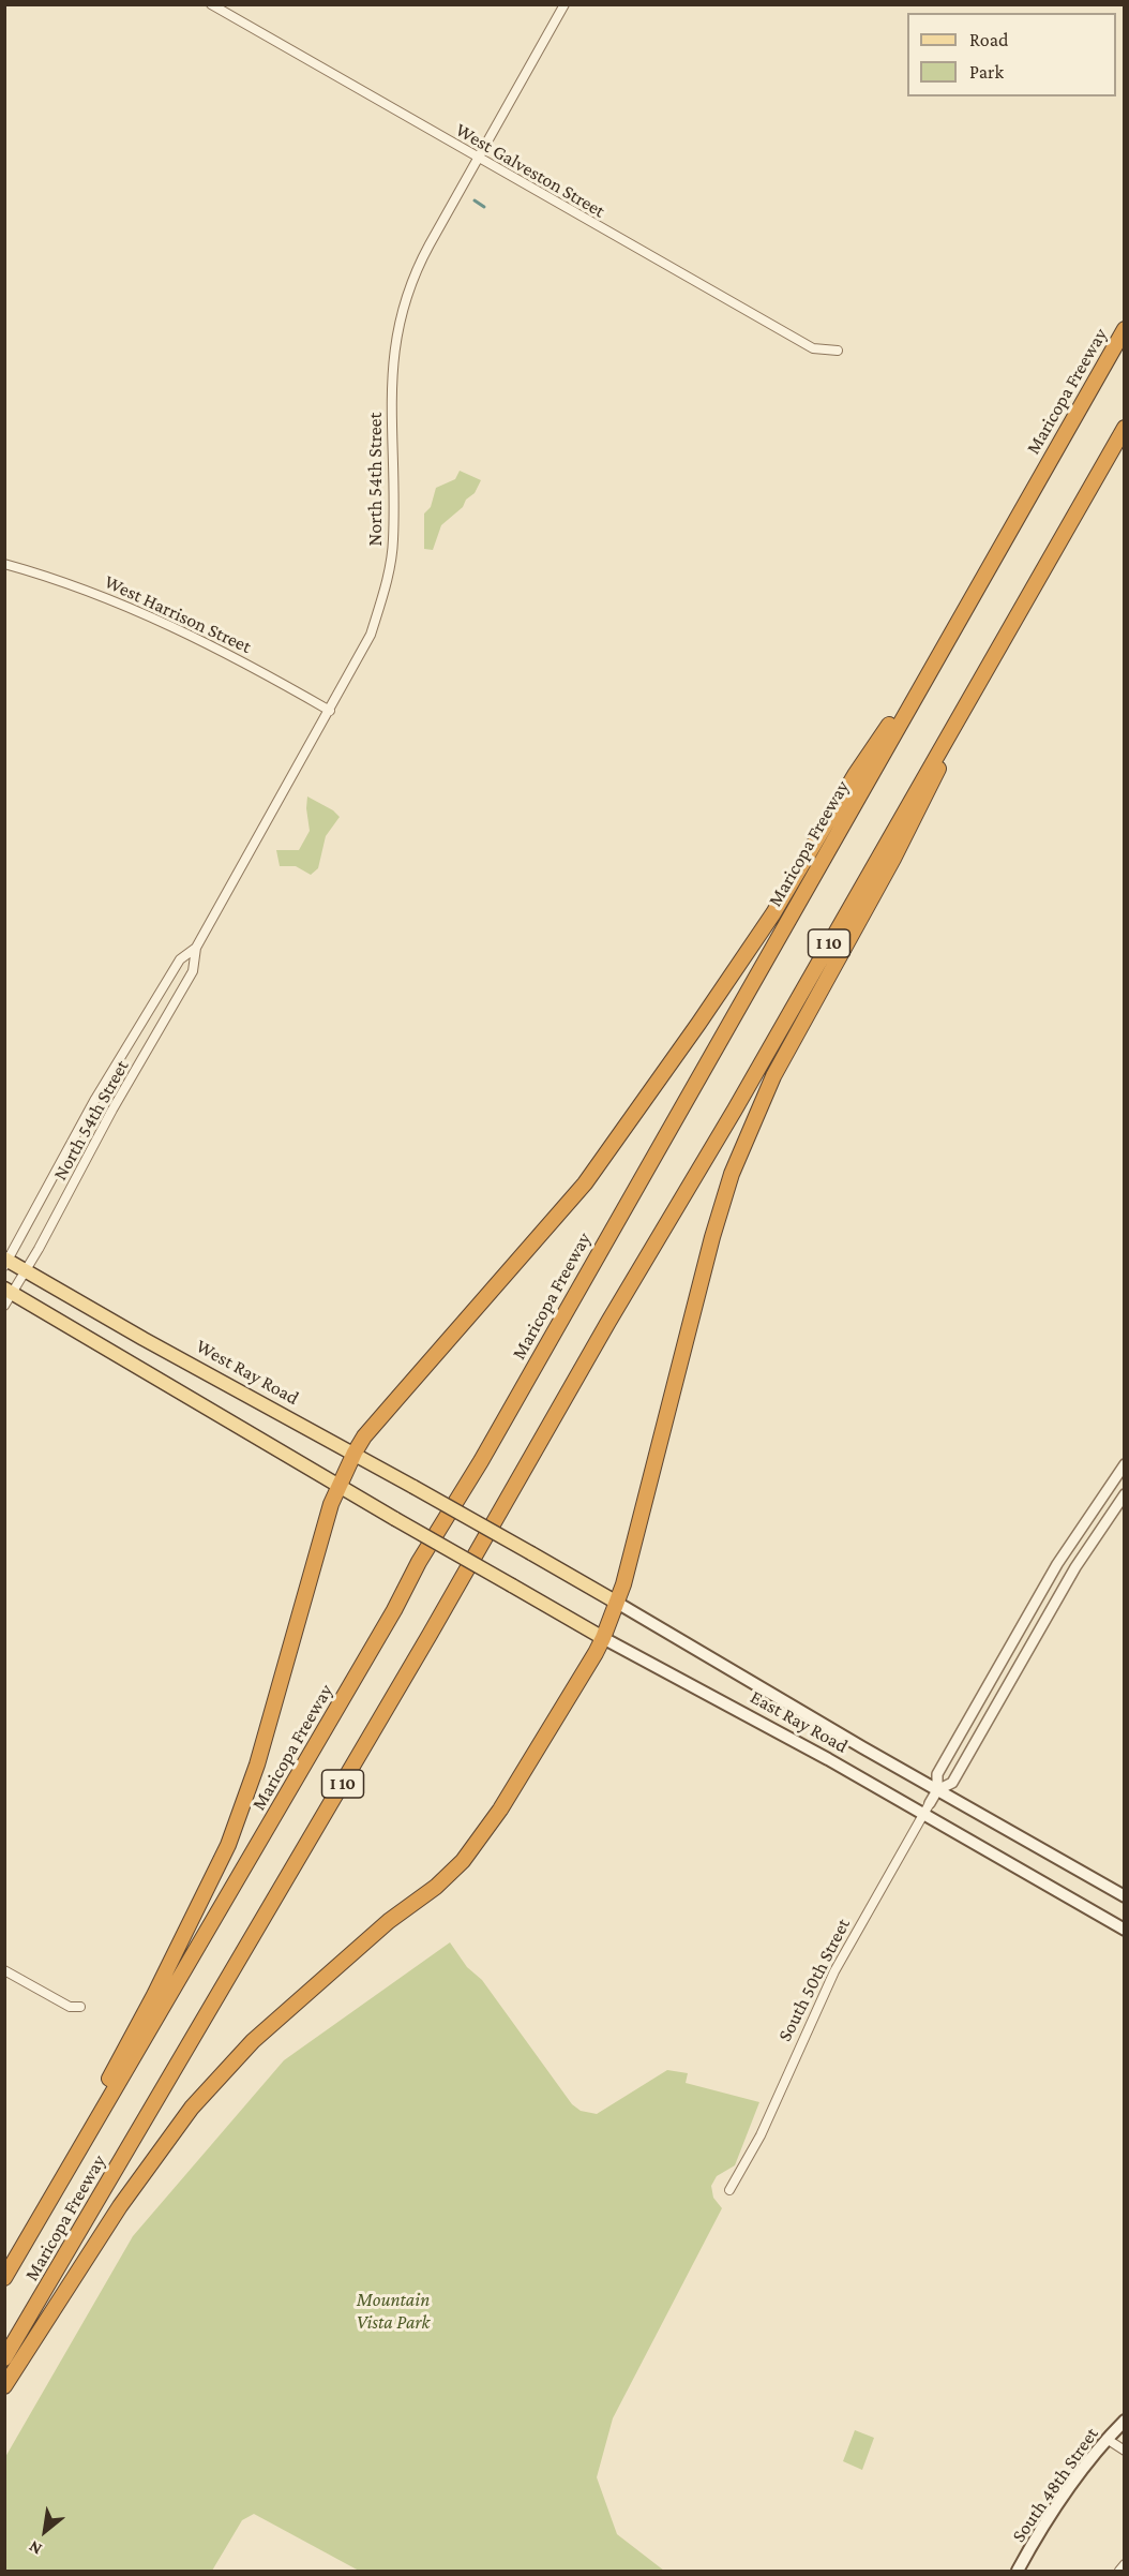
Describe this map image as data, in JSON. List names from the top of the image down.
{
  "streets": {
    "highway": ["Maricopa Freeway", "I 10"],
    "main road": ["West Ray Road", "East Ray Road", "South 48th Street"],
    "street": [
      "West Galveston Street",
      "North 54th Street",
      "West Harrison Street",
      "South 50th Street"
    ]
  },
  "crossings": [
    ["West Galveston Street", "North 54th Street"],
    ["North 54th Street", "West Harrison Street"],
    ["North 54th Street", "West Ray Road"],
    ["West Ray Road", "East Ray Road"],
    ["East Ray Road", "South 50th Street"]
  ],
  "parks": ["Mountain Vista Park"],
  "legend": ["Road", "Park"],
  "north": "bottom left"
}
